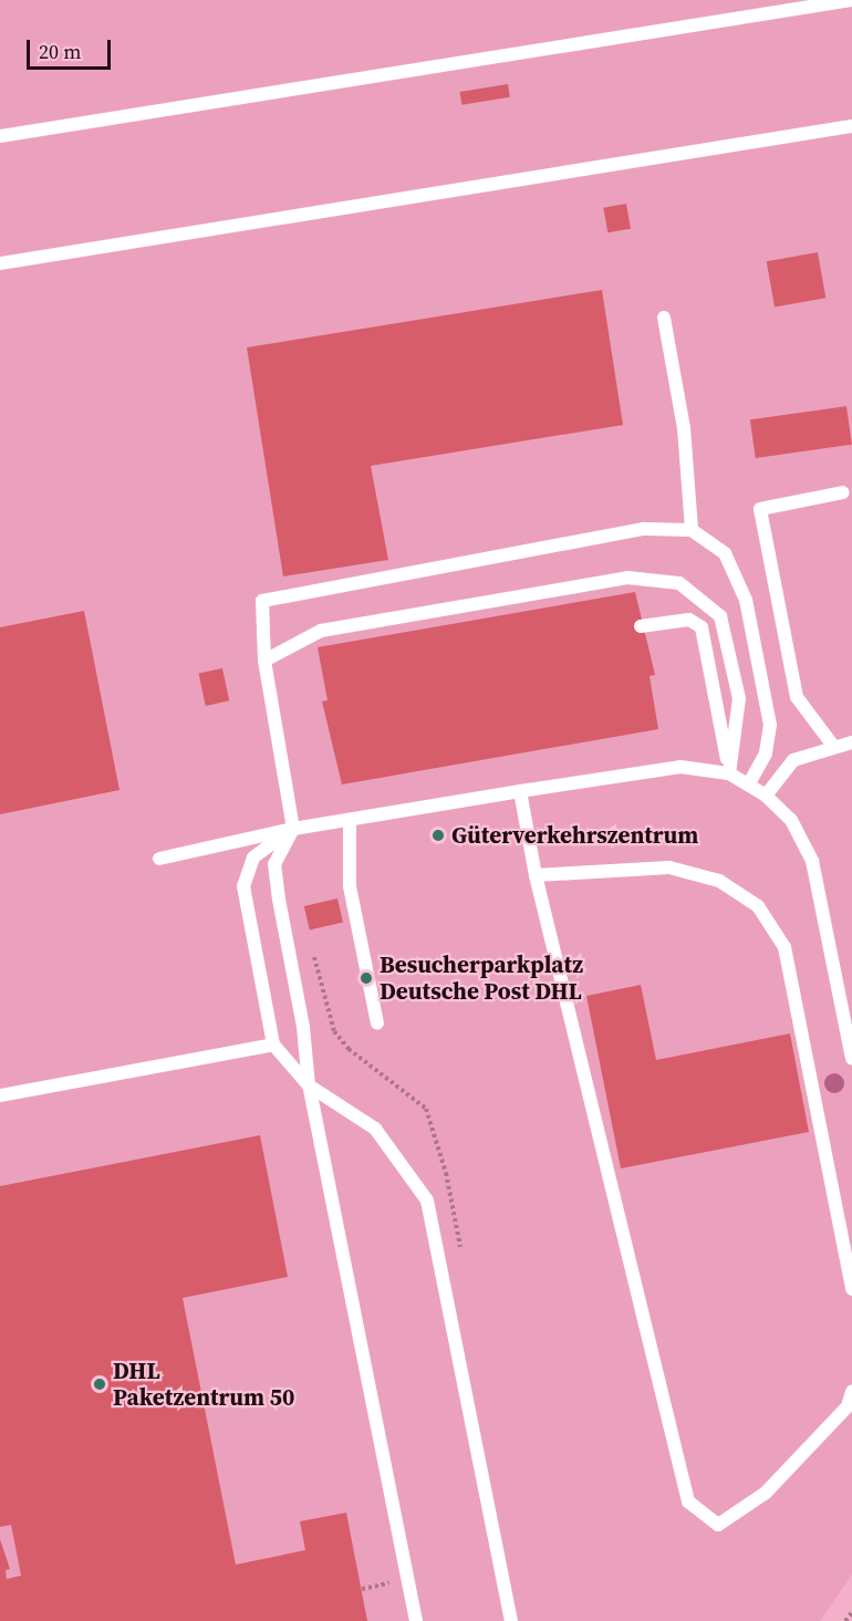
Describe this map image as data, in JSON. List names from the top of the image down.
{
  "places": ["Güterverkehrszentrum", "Besucherparkplatz Deutsche Post DHL", "DHL Paketzentrum 50"],
  "scale_bar": "20 m"
}
